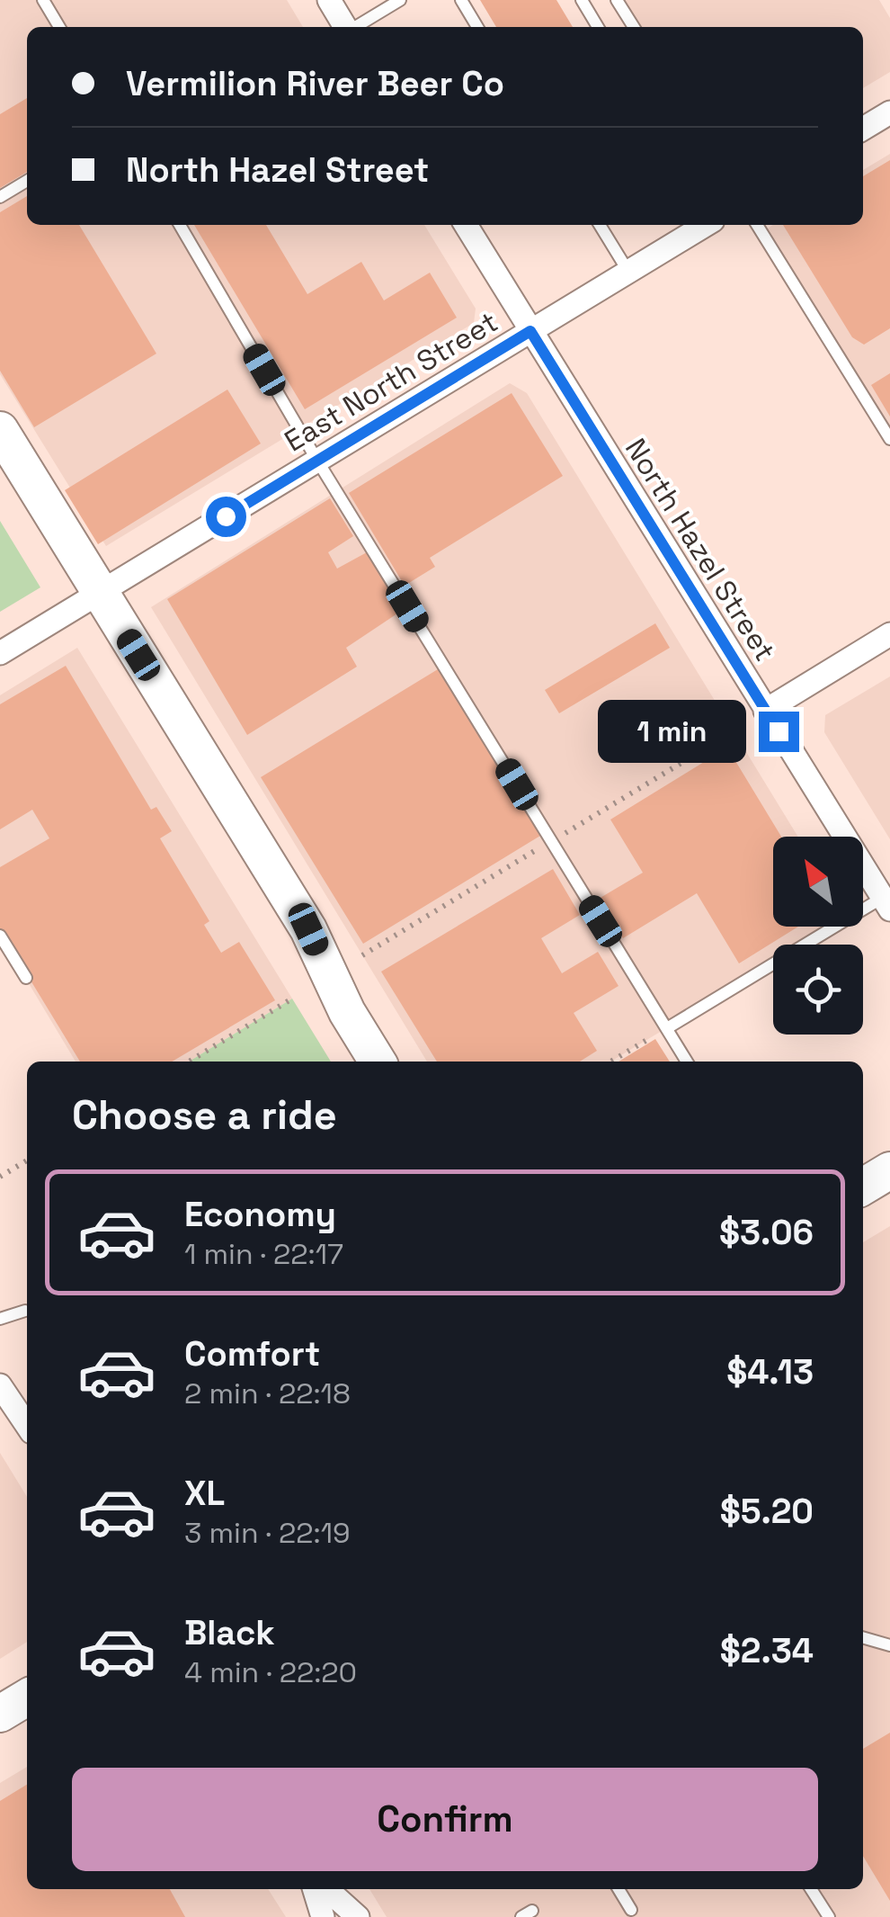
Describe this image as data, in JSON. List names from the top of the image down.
{
  "streets": {
    "street": ["East North Street", "North Hazel Street"]
  },
  "crossings": [
    ["East North Street", "North Hazel Street"]
  ],
  "north": "top left",
  "page": {
    "banner": ["Vermilion River Beer Co", "North Hazel Street"],
    "bubble": "1 min",
    "heading": "Choose a ride",
    "list": [
      {
        "name": "Economy",
        "note": "1 min · 22:17",
        "value": "$3.06"
      },
      {
        "name": "Comfort",
        "note": "2 min · 22:18",
        "value": "$4.13"
      },
      {
        "name": "XL",
        "note": "3 min · 22:19",
        "value": "$5.20"
      },
      {
        "name": "Black",
        "note": "4 min · 22:20",
        "value": "$2.34"
      }
    ],
    "buttons": "Confirm"
  }
}
